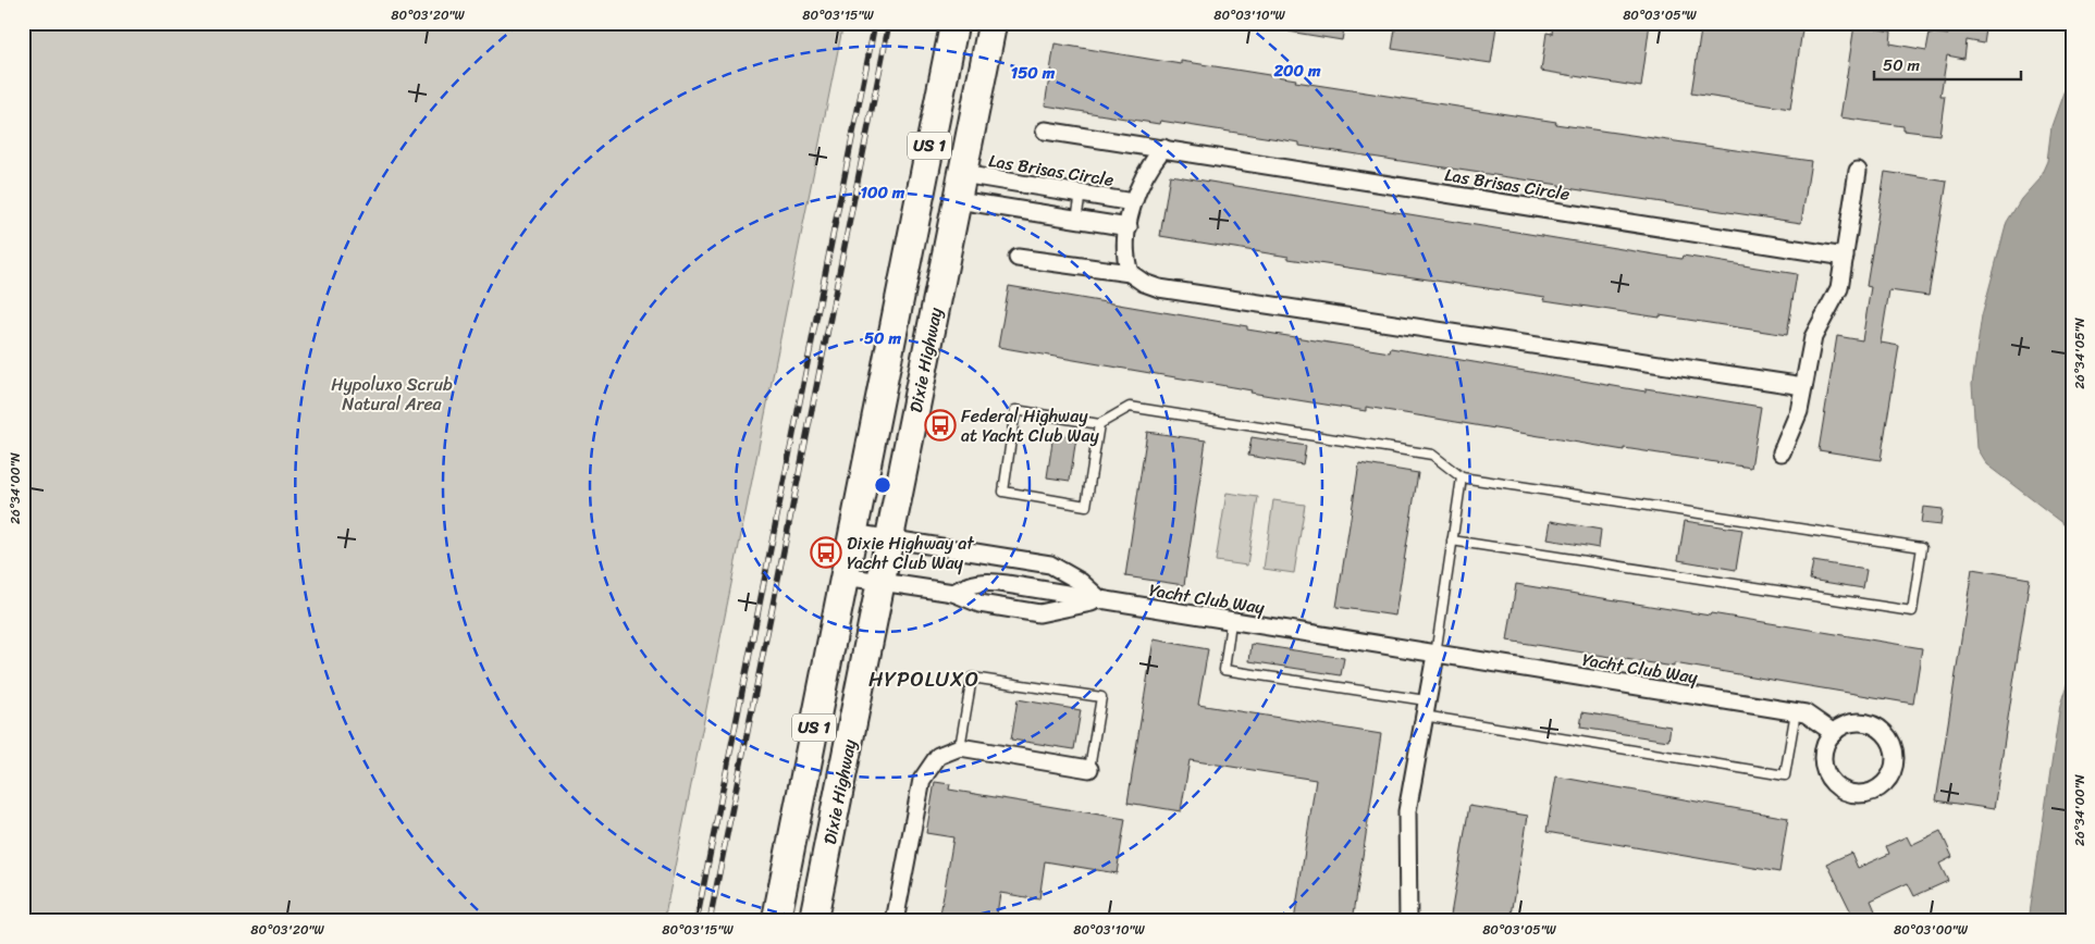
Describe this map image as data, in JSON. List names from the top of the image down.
{
  "streets": {
    "main road": ["US 1", "Dixie Highway"],
    "street": ["Las Brisas Circle", "Yacht Club Way"]
  },
  "crossings": [
    ["Las Brisas Circle", "Dixie Highway"],
    ["Dixie Highway", "Yacht Club Way"]
  ],
  "districts": ["HYPOLUXO"],
  "parks": ["Hypoluxo Scrub Natural Area"],
  "places": {
    "bus stop": ["Federal Highway at Yacht Club Way", "Dixie Highway at Yacht Club Way"]
  },
  "scale_bar": "50 m",
  "coordinates": [
    "80°03'20\"W",
    "80°03'15\"W",
    "80°03'10\"W",
    "80°03'05\"W",
    "26°34'05\"N",
    "26°34'00\"N",
    "80°03'00\"W"
  ],
  "rings": [
    "200 m",
    "150 m",
    "100 m",
    "50 m"
  ]
}
